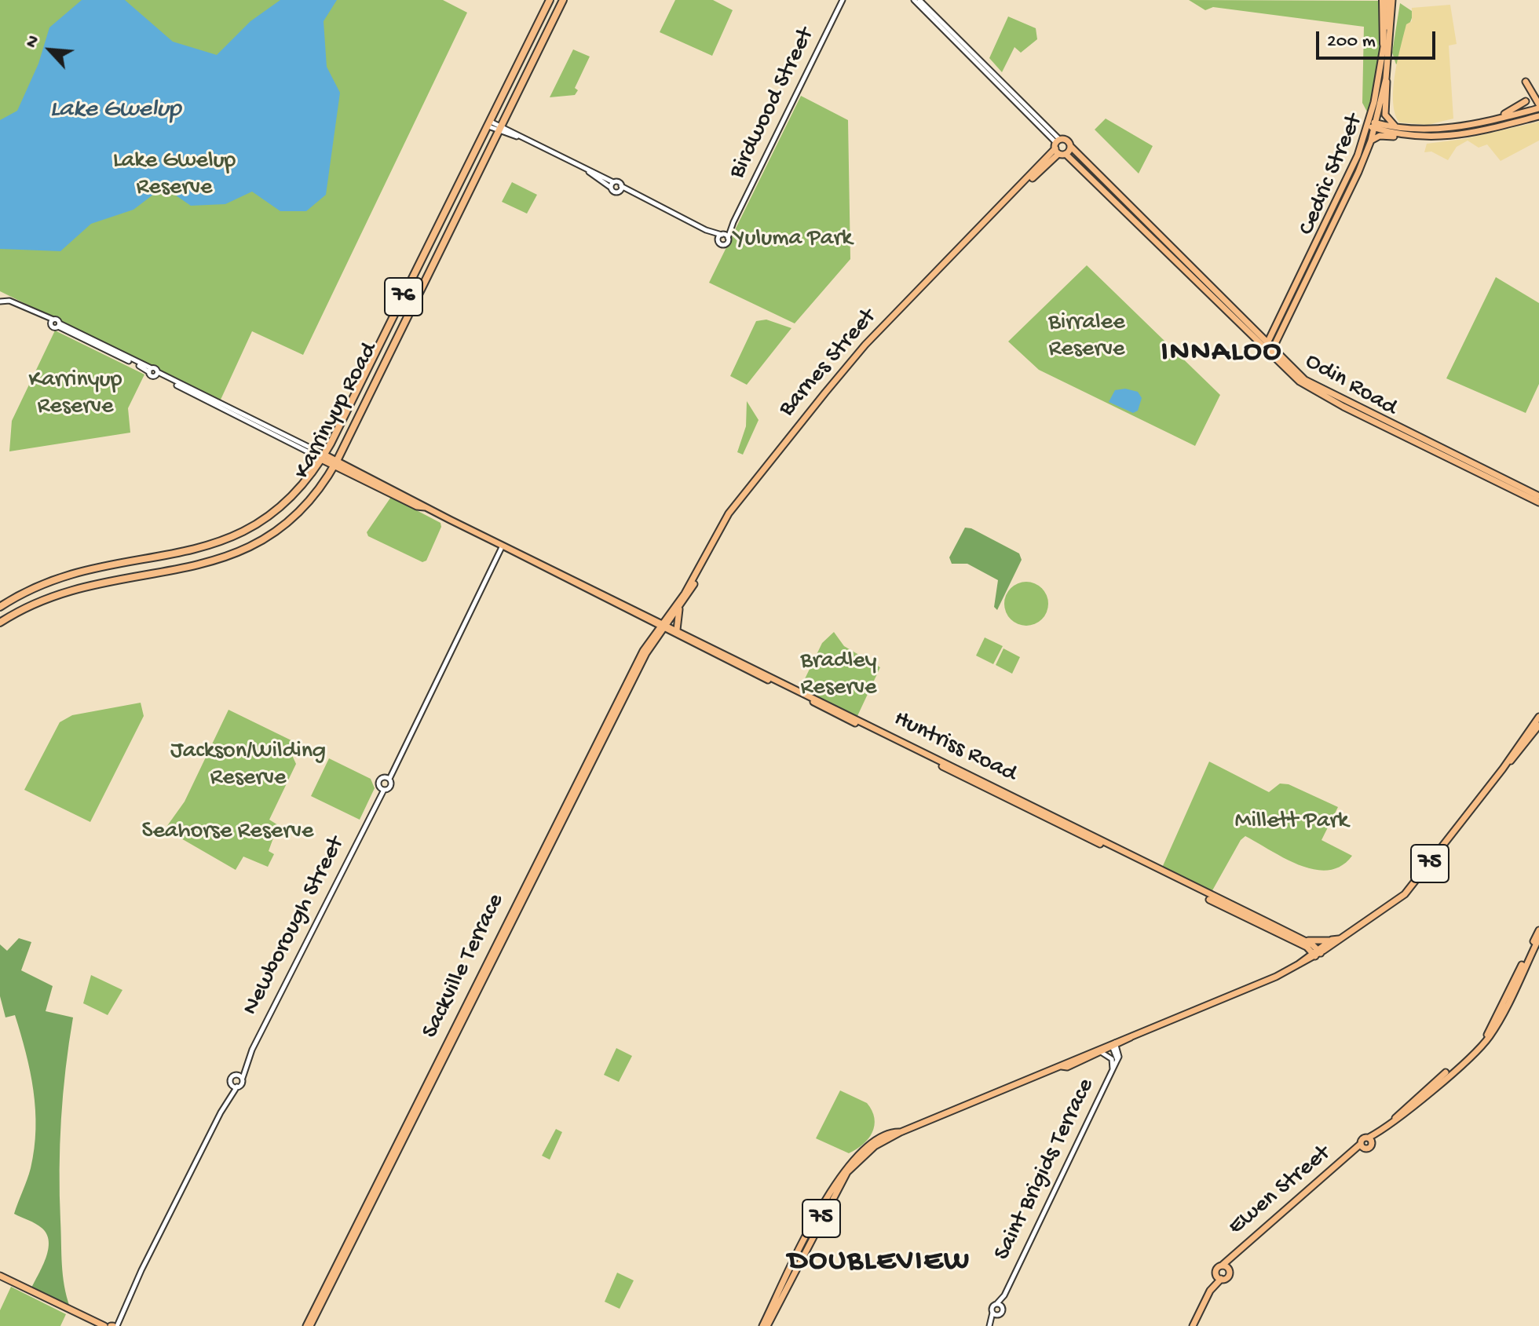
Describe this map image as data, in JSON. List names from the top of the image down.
{
  "streets": {
    "highway": ["76", "Karrinyup Road"],
    "main road": [
      "Cedric Street",
      "Barnes Street",
      "Odin Road",
      "Huntriss Road",
      "75",
      "Sackville Terrace",
      "Ewen Street"
    ],
    "street": ["Birdwood Street", "Newborough Street", "Saint Brigids Terrace"]
  },
  "crossings": [
    ["Cedric Street", "Odin Road"],
    ["Barnes Street", "Odin Road"],
    ["Barnes Street", "Huntriss Road"],
    ["Barnes Street", "Sackville Terrace"],
    ["Karrinyup Road", "Huntriss Road"],
    ["Huntriss Road", "75"],
    ["Huntriss Road", "Newborough Street"],
    ["Huntriss Road", "Sackville Terrace"],
    ["75", "Saint Brigids Terrace"]
  ],
  "districts": ["INNALOO", "DOUBLEVIEW"],
  "water": ["Lake Gwelup"],
  "parks": [
    "Lake Gwelup Reserve",
    "Yuluma Park",
    "Birralee Reserve",
    "Karrinyup Reserve",
    "Bradley Reserve",
    "Jackson/Wilding Reserve",
    "Millett Park",
    "Seahorse Reserve"
  ],
  "scale_bar": "200 m",
  "north": "top left"
}
